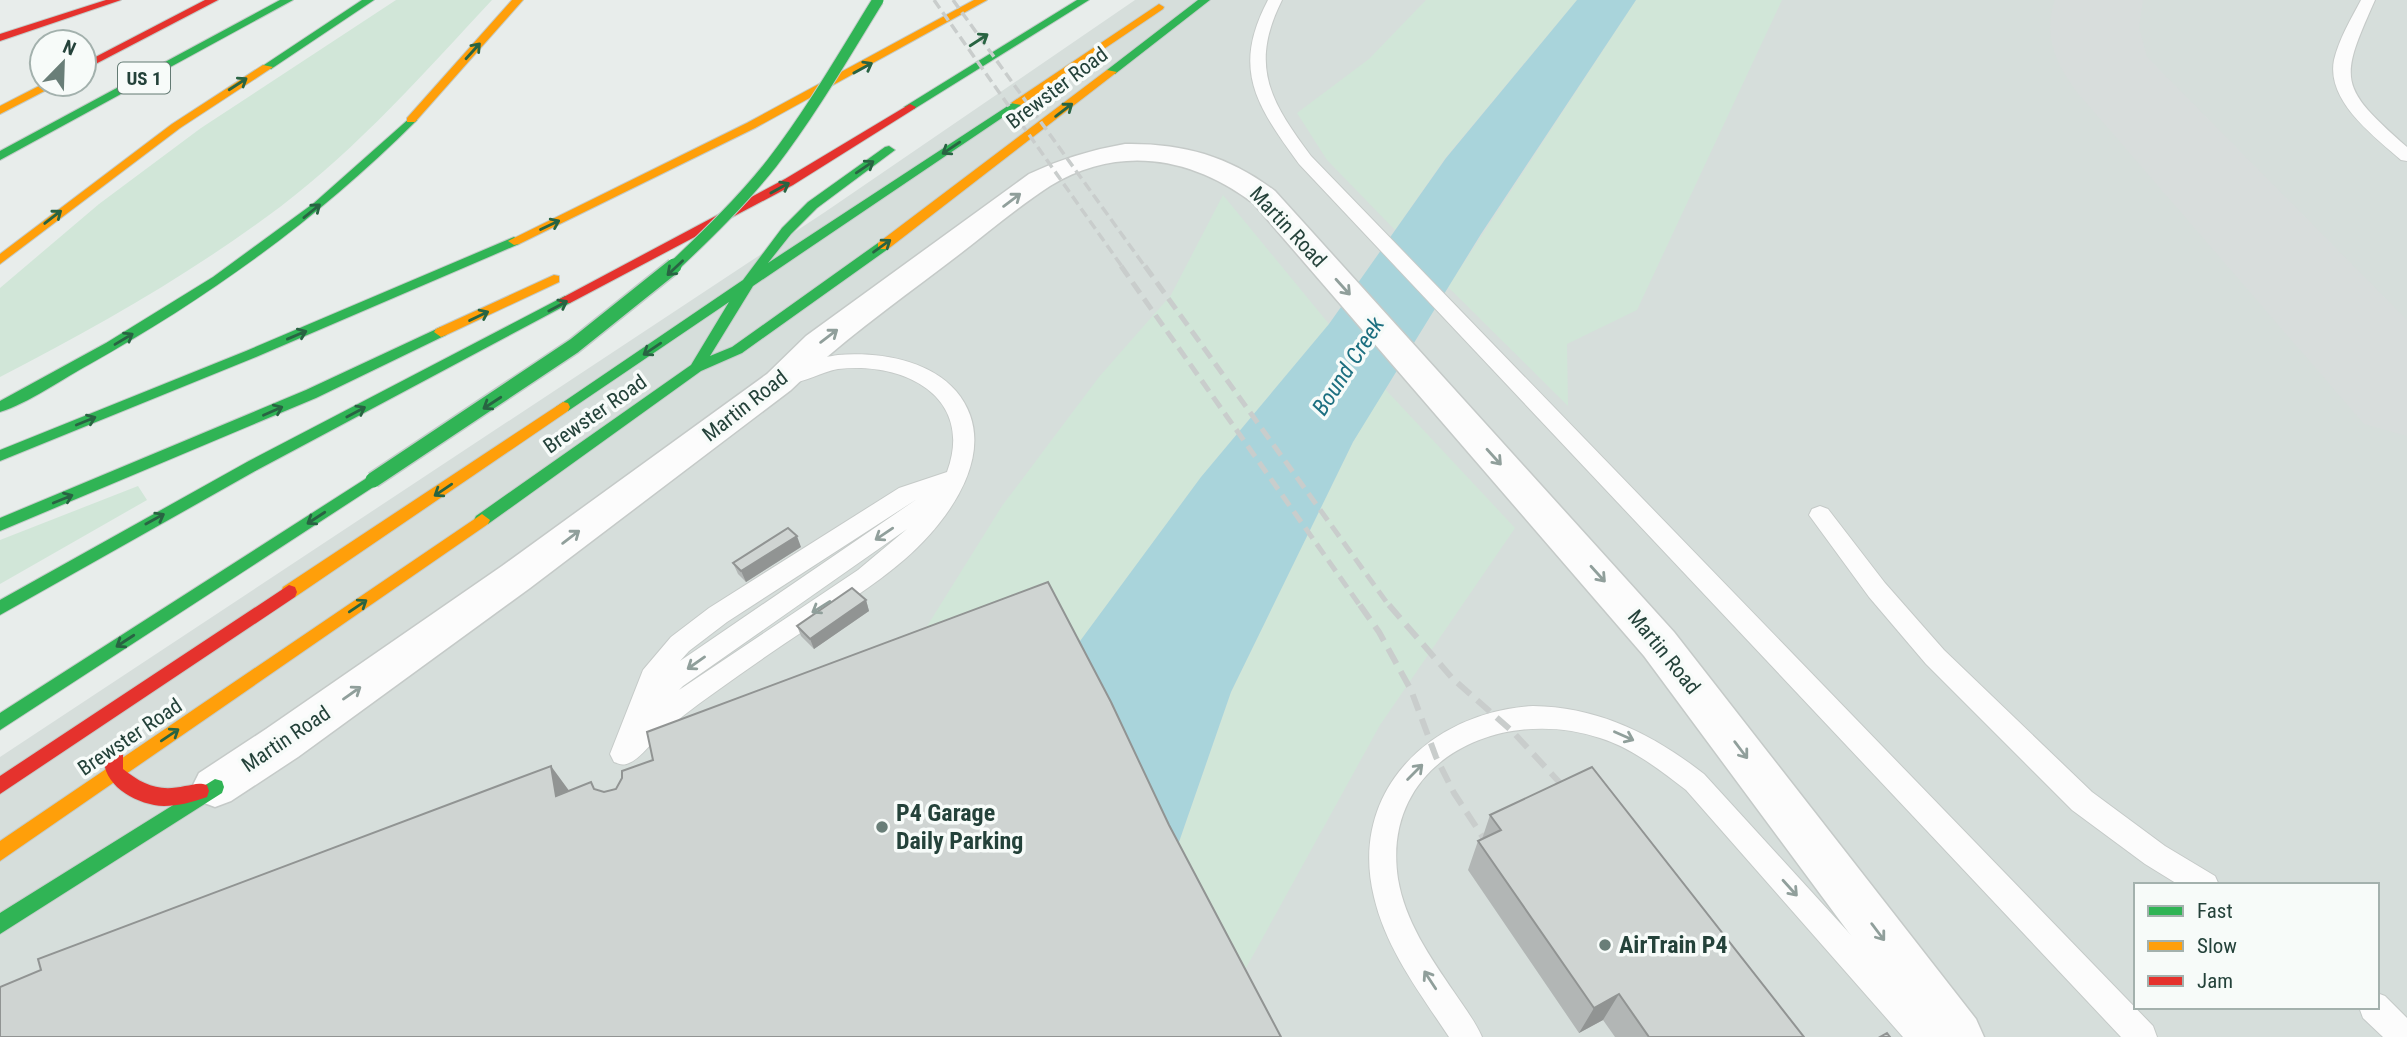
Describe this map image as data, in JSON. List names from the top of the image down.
{
  "streets": {
    "main road": ["US 1", "Brewster Road"],
    "street": ["Martin Road"]
  },
  "water": ["Bound Creek"],
  "places": ["P4 Garage Daily Parking", "AirTrain P4"],
  "legend": ["Fast", "Slow", "Jam"],
  "north": "top right"
}
